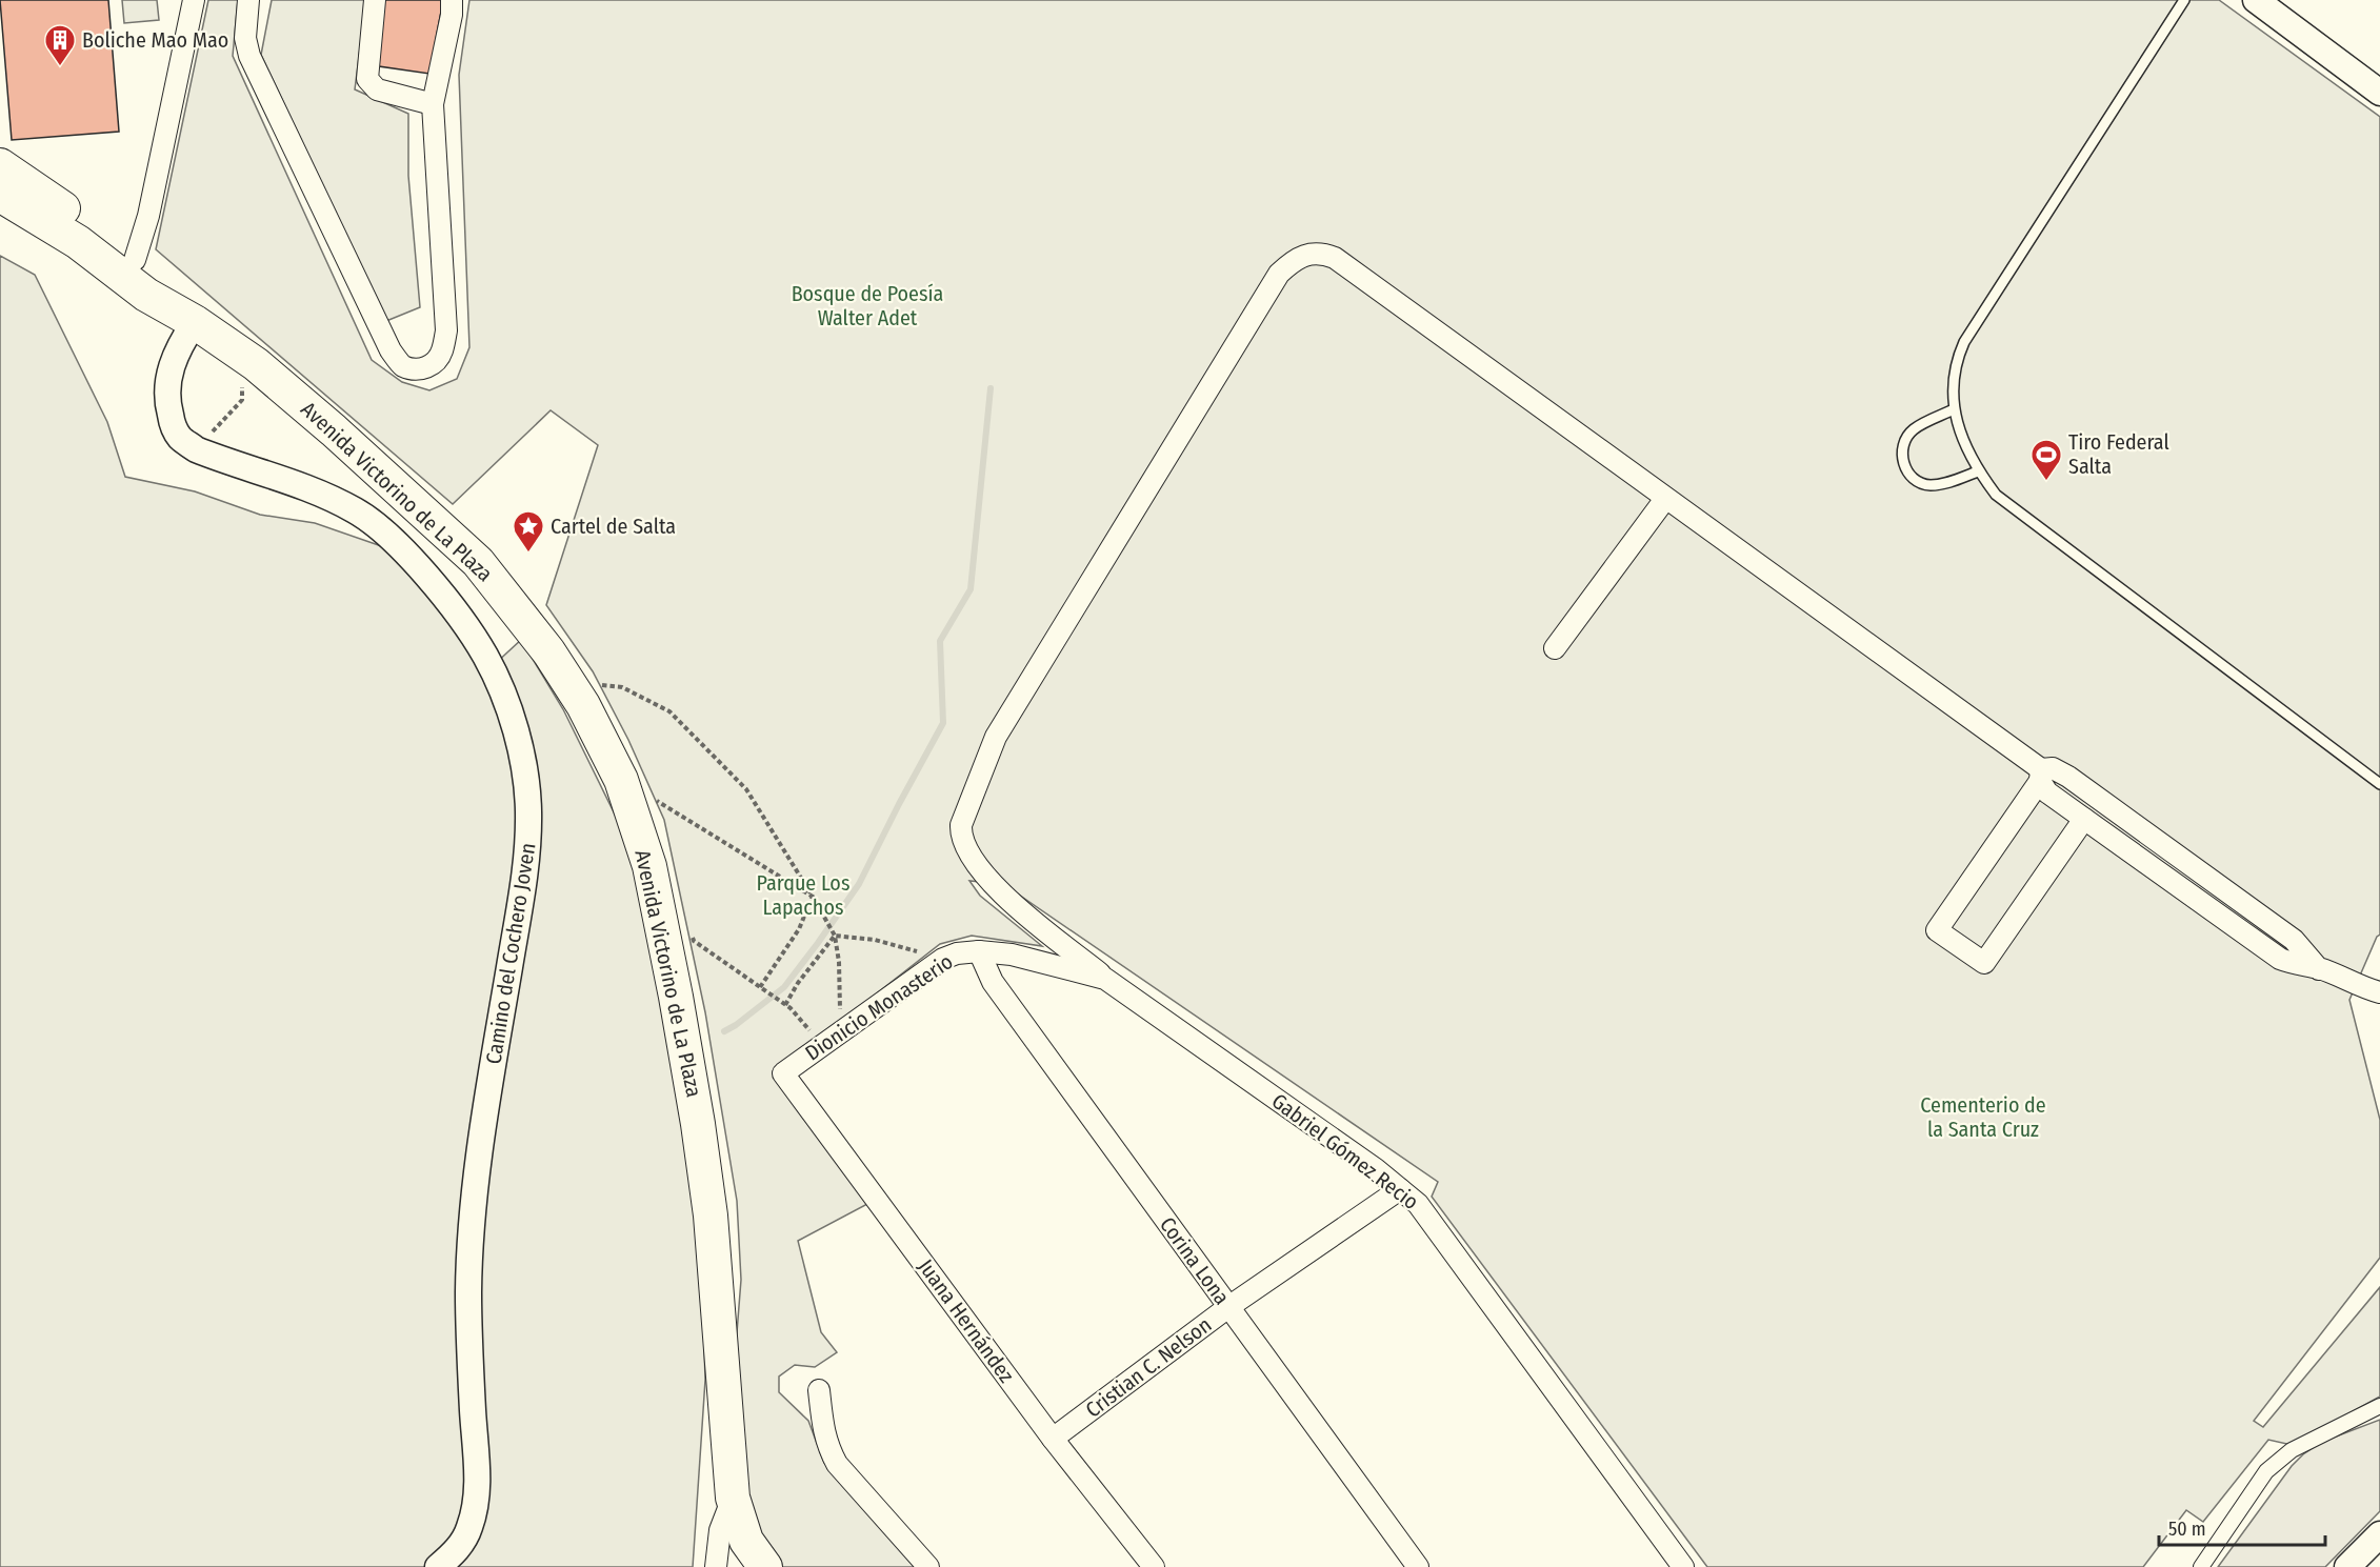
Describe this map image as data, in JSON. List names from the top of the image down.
{
  "streets": {
    "highway": ["Avenida Victorino de La Plaza"],
    "street": [
      "Camino del Cochero Joven",
      "Dionicio Monasterio",
      "Gabriel Gómez Recio",
      "Corina Lona",
      "Juana Hernández",
      "Cristian C. Nelson"
    ]
  },
  "crossings": [
    ["Avenida Victorino de La Plaza", "Camino del Cochero Joven"],
    ["Dionicio Monasterio", "Gabriel Gómez Recio"],
    ["Dionicio Monasterio", "Corina Lona"],
    ["Dionicio Monasterio", "Juana Hernández"],
    ["Gabriel Gómez Recio", "Corina Lona"],
    ["Gabriel Gómez Recio", "Cristian C. Nelson"],
    ["Corina Lona", "Cristian C. Nelson"],
    ["Juana Hernández", "Cristian C. Nelson"]
  ],
  "parks": ["Bosque de Poesía Walter Adet", "Parque Los Lapachos", "Cementerio de la Santa Cruz"],
  "places": {
    "building": ["Boliche Mao Mao"],
    "sports": ["Tiro Federal Salta"],
    "place": ["Cartel de Salta"]
  },
  "scale_bar": "50 m"
}
